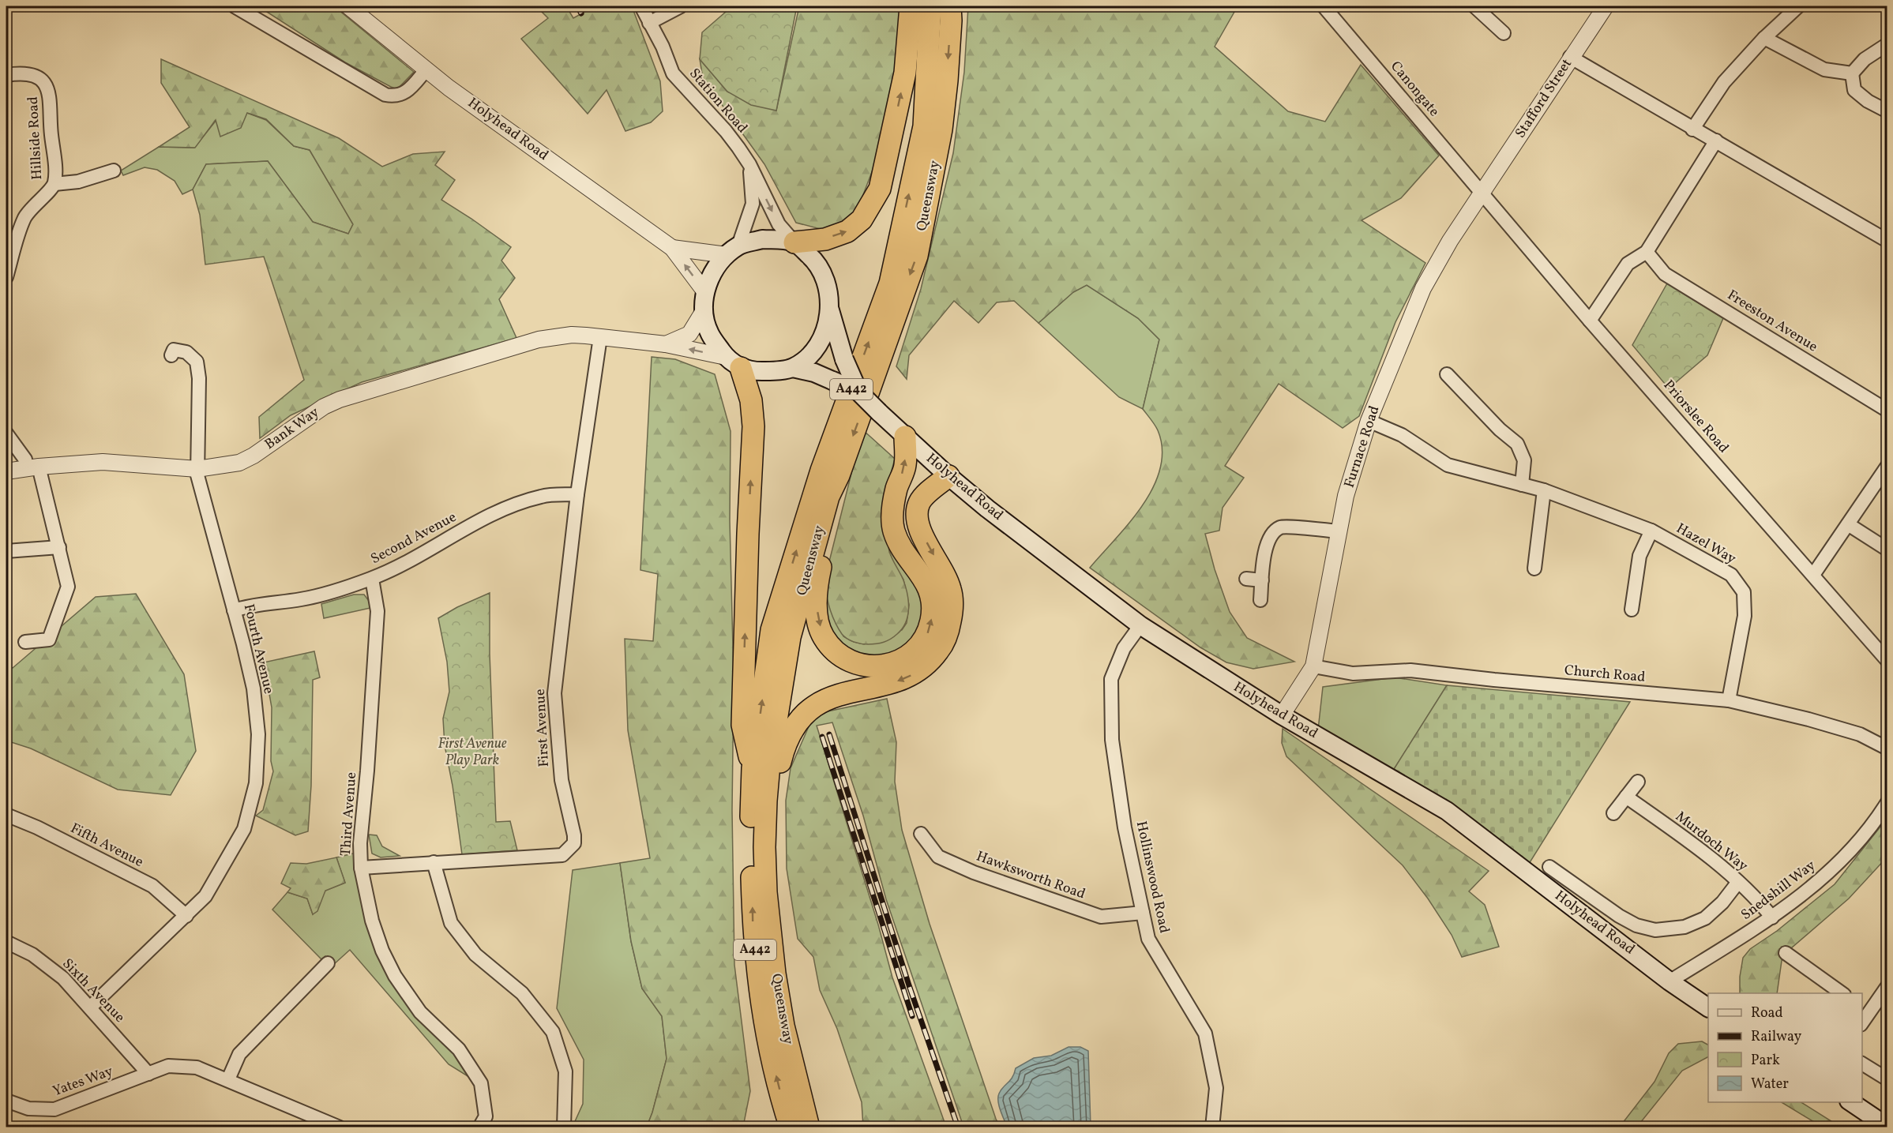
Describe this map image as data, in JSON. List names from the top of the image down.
{
  "streets": {
    "highway": ["Queensway", "A442"],
    "main road": ["Holyhead Road"],
    "street": [
      "Canongate",
      "Stafford Street",
      "Station Road",
      "Hillside Road",
      "Freeston Avenue",
      "Priorslee Road",
      "Bank Way",
      "Furnace Road",
      "Second Avenue",
      "Hazel Way",
      "Fourth Avenue",
      "Church Road",
      "First Avenue",
      "Third Avenue",
      "Murdoch Way",
      "Fifth Avenue",
      "Hawksworth Road",
      "Hollinswood Road",
      "Snedshill Way",
      "Sixth Avenue",
      "Yates Way"
    ]
  },
  "crossings": [
    ["Canongate", "Stafford Street"],
    ["Canongate", "Priorslee Road"],
    ["Canongate", "Furnace Road"],
    ["Stafford Street", "Priorslee Road"],
    ["Stafford Street", "Furnace Road"],
    ["Station Road", "Holyhead Road"],
    ["Station Road", "A442"],
    ["Station Road", "Bank Way"],
    ["Holyhead Road", "A442"],
    ["Holyhead Road", "Bank Way"],
    ["Holyhead Road", "Furnace Road"],
    ["Holyhead Road", "Hollinswood Road"],
    ["Holyhead Road", "Snedshill Way"],
    ["Queensway", "A442"],
    ["A442", "Bank Way"],
    ["Priorslee Road", "Furnace Road"],
    ["Bank Way", "Fourth Avenue"],
    ["Bank Way", "First Avenue"],
    ["Furnace Road", "Hazel Way"],
    ["Furnace Road", "Church Road"],
    ["Second Avenue", "Fourth Avenue"],
    ["Second Avenue", "First Avenue"],
    ["Second Avenue", "Third Avenue"],
    ["Hazel Way", "Church Road"],
    ["Fourth Avenue", "Fifth Avenue"],
    ["Fourth Avenue", "Sixth Avenue"],
    ["First Avenue", "Third Avenue"],
    ["Murdoch Way", "Snedshill Way"],
    ["Hawksworth Road", "Hollinswood Road"],
    ["Sixth Avenue", "Yates Way"]
  ],
  "parks": ["First Avenue Play Park"],
  "legend": [
    "Road",
    "Railway",
    "Park",
    "Water"
  ]
}
